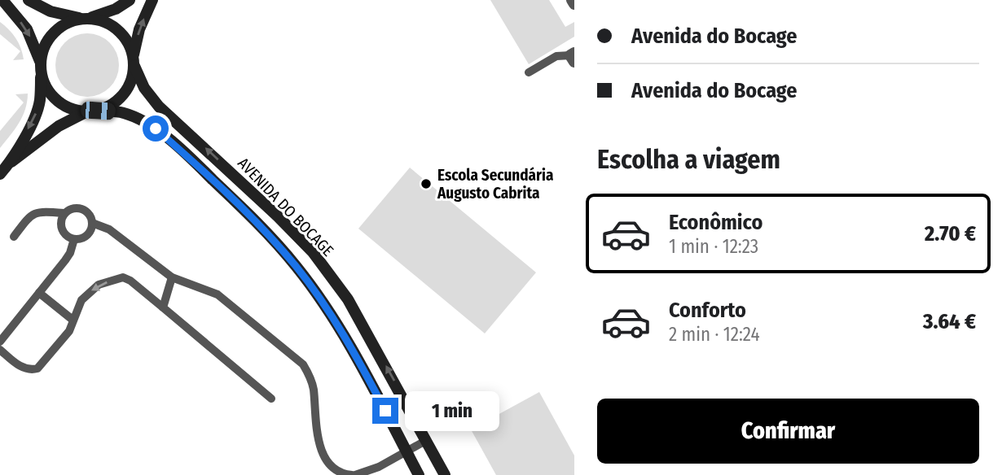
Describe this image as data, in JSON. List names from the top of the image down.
{
  "streets": {
    "main road": ["AVENIDA DO BOCAGE"]
  },
  "places": ["Escola Secundária Augusto Cabrita"],
  "page": {
    "banner": ["Avenida do Bocage", "Avenida do Bocage"],
    "heading": "Escolha a viagem",
    "list": [
      {
        "name": "Econômico",
        "note": "1 min · 12:23",
        "value": "2.70 €"
      },
      {
        "name": "Conforto",
        "note": "2 min · 12:24",
        "value": "3.64 €"
      }
    ],
    "buttons": "Confirmar",
    "bubble": "1 min"
  }
}
